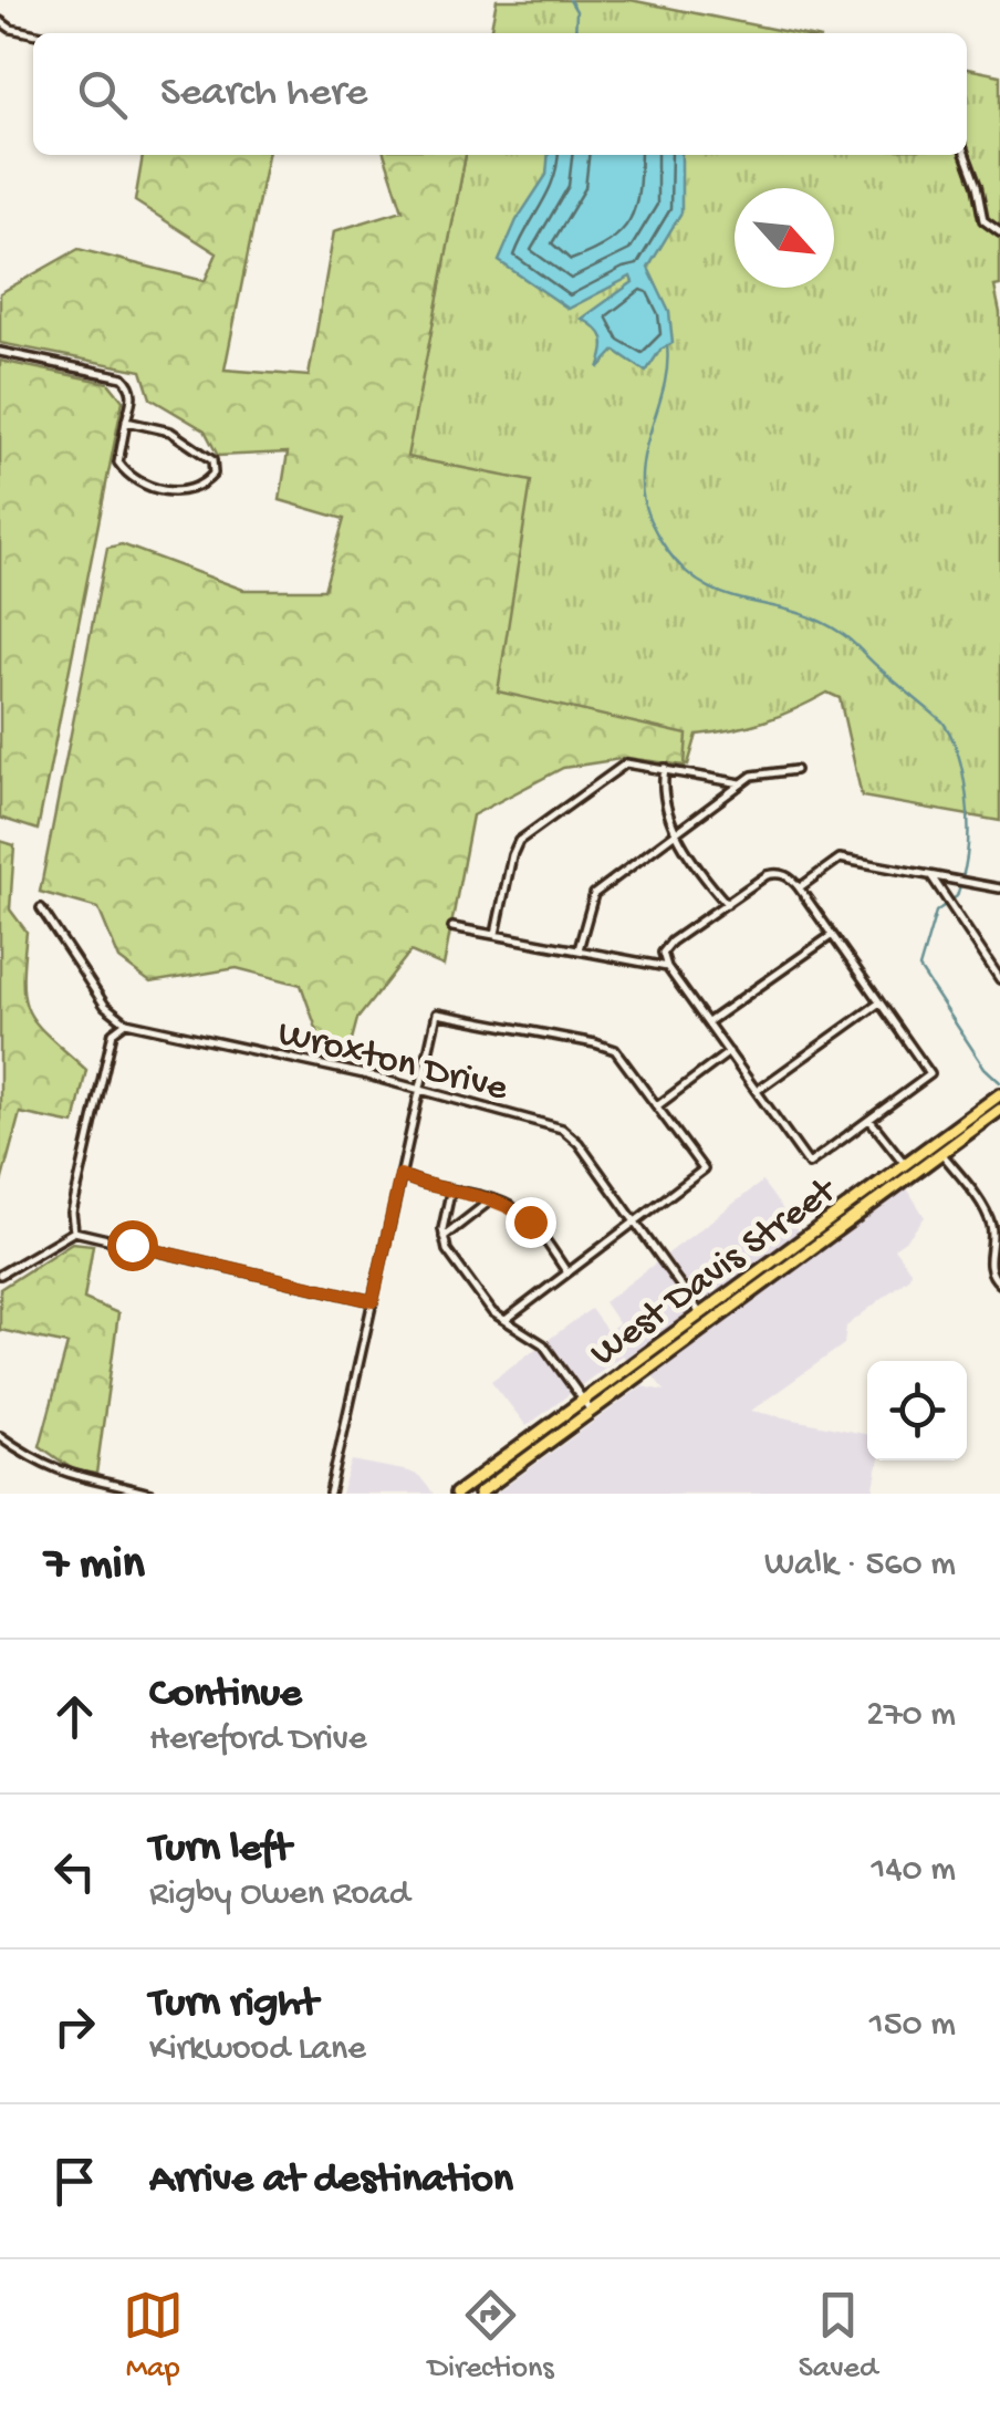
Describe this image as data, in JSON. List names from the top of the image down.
{
  "streets": {
    "main road": ["West Davis Street"],
    "street": ["Wroxton Drive"]
  },
  "crossings": [
    ["Wroxton Drive", "West Davis Street"]
  ],
  "north": "bottom right",
  "page": {
    "search": "Search here",
    "heading": ["7 min", "Walk · 560 m"],
    "list": [
      ["Continue", "Hereford Drive", "270 m"],
      ["Turn left", "Rigby Owen Road", "140 m"],
      ["Turn right", "Kirkwood Lane", "150 m"],
      "Arrive at destination"
    ],
    "nav": ["Map", "Directions", "Saved"]
  }
}
